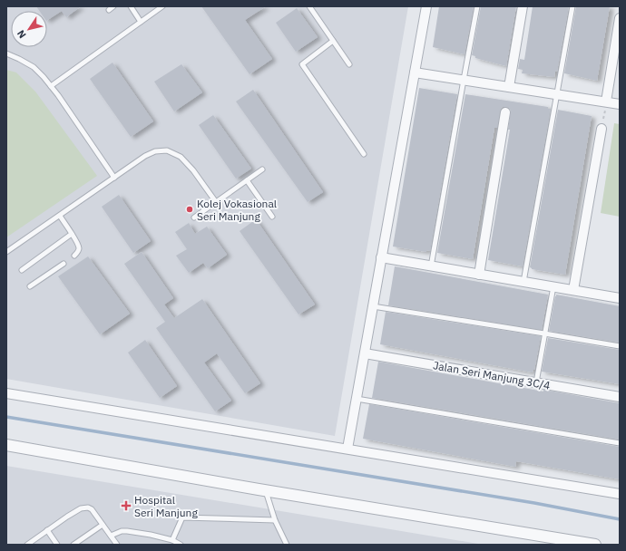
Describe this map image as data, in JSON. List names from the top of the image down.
{
  "streets": {
    "street": ["Jalan Seri Manjung 3C/4"]
  },
  "places": {
    "other": ["Kolej Vokasional Seri Manjung"],
    "health": ["Hospital Seri Manjung"]
  },
  "north": "bottom left"
}
